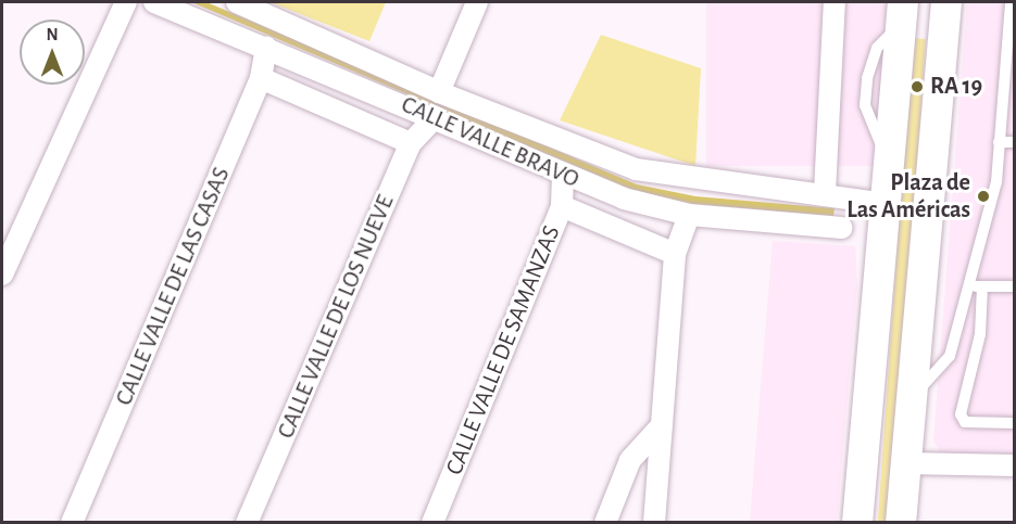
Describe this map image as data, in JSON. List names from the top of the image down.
{
  "streets": {
    "street": [
      "CALLE VALLE BRAVO",
      "CALLE VALLE DE LAS CASAS",
      "CALLE VALLE DE LOS NUEVE",
      "CALLE VALLE DE SAMANZAS"
    ]
  },
  "crossings": [
    ["CALLE VALLE BRAVO", "CALLE VALLE DE LAS CASAS"],
    ["CALLE VALLE BRAVO", "CALLE VALLE DE LOS NUEVE"],
    ["CALLE VALLE BRAVO", "CALLE VALLE DE SAMANZAS"]
  ],
  "places": ["RA 19", "Plaza de Las Américas"],
  "north": "top"
}
